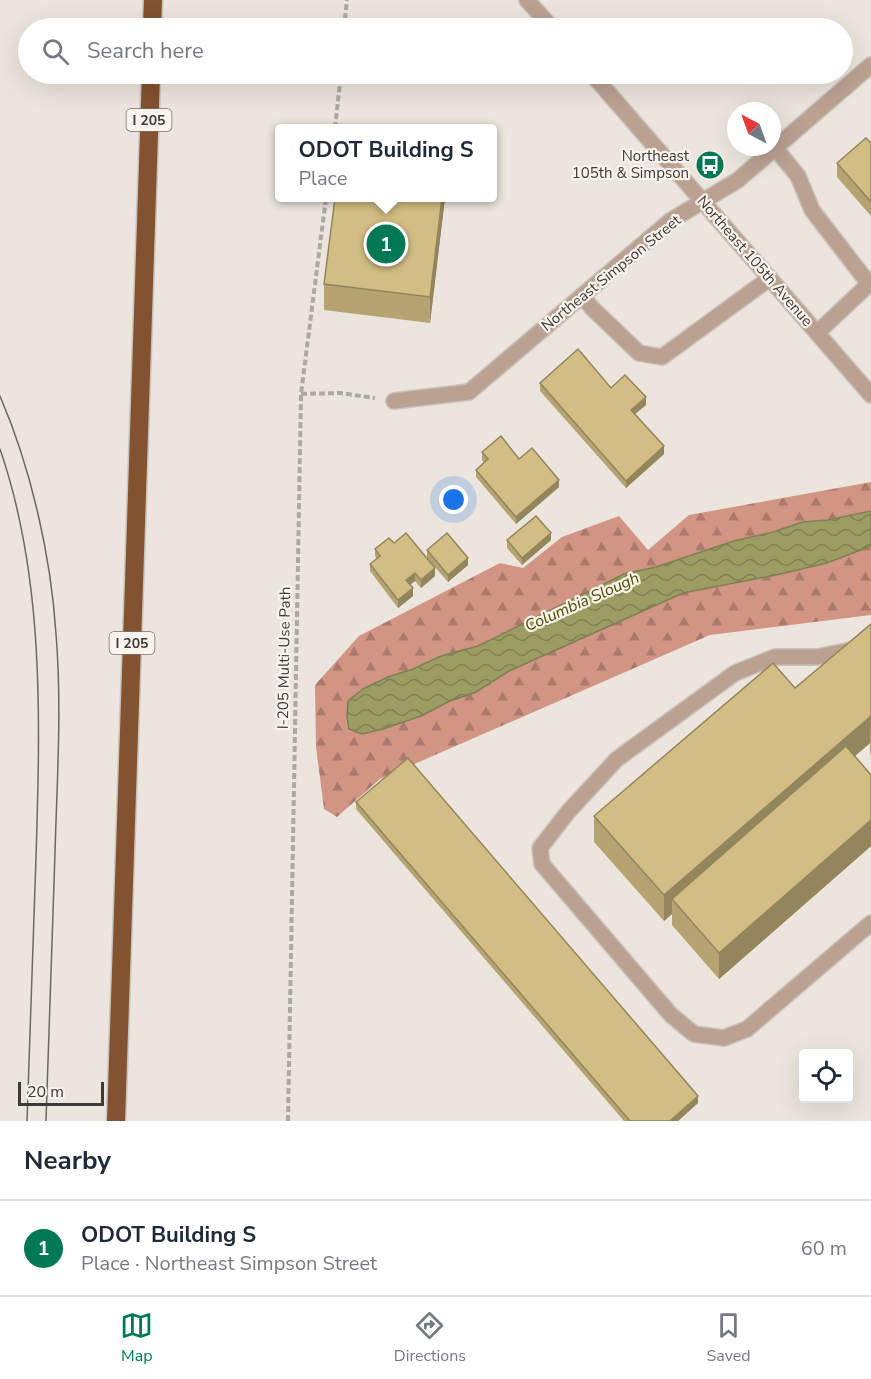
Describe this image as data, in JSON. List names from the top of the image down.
{
  "streets": {
    "highway": ["I 205"],
    "street": ["Northeast 105th Avenue", "Northeast Simpson Street"],
    "path": ["I-205 Multi-Use Path"]
  },
  "crossings": [
    ["Northeast 105th Avenue", "Northeast Simpson Street"]
  ],
  "water": ["Columbia Slough"],
  "places": {
    "bus stop": ["Northeast 105th & Simpson"]
  },
  "scale_bar": "20 m",
  "north": "top left",
  "page": {
    "search": "Search here",
    "popup": ["ODOT Building S", "Place"],
    "pins": "1",
    "scale": "20 m",
    "heading": "Nearby",
    "list": [
      {
        "mark": "1",
        "name": "ODOT Building S",
        "note": "Place · Northeast Simpson Street",
        "value": "60 m"
      }
    ],
    "nav": ["Map", "Directions", "Saved"]
  }
}
